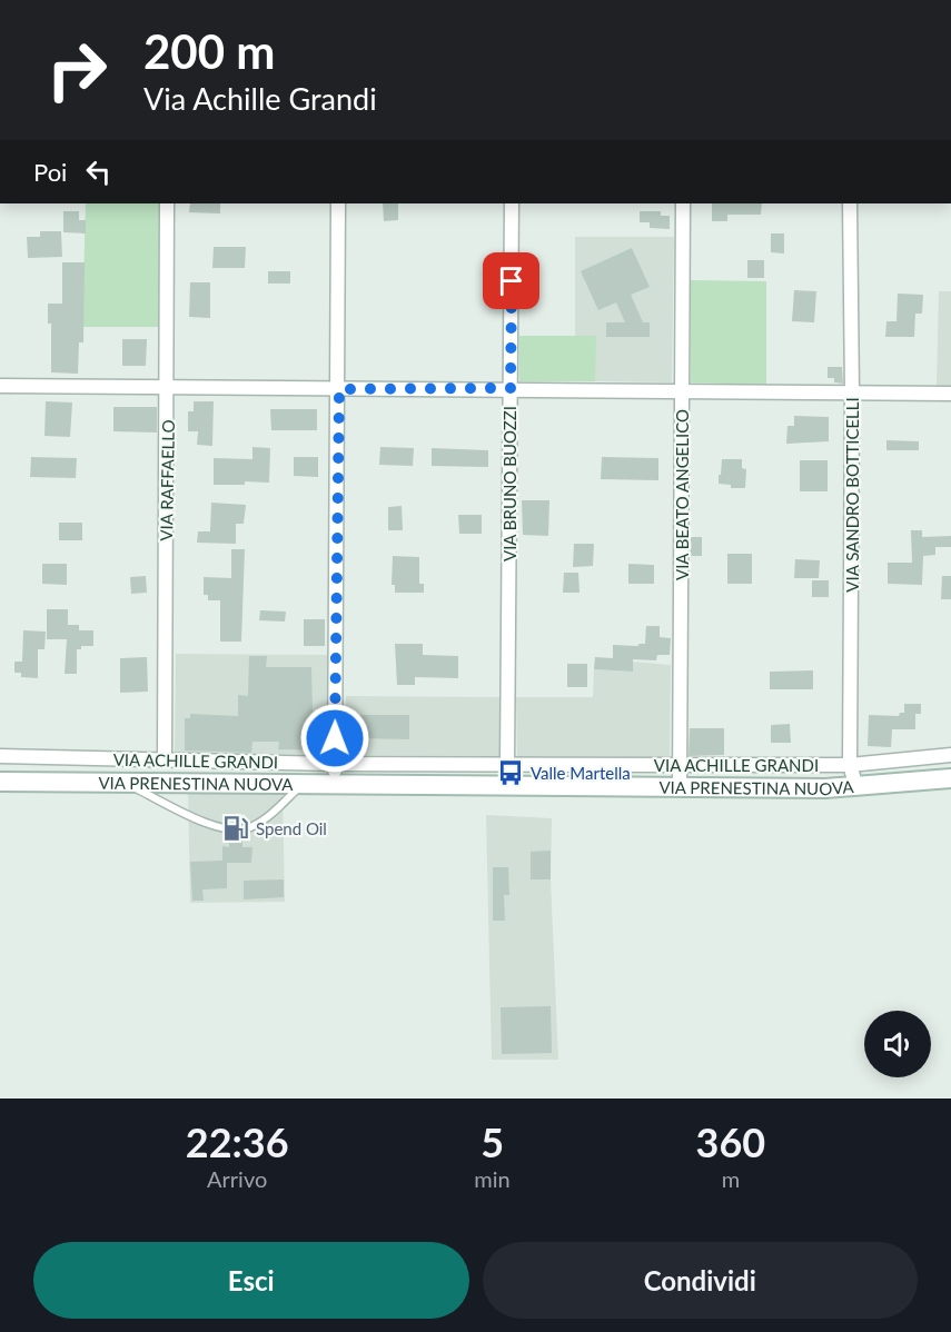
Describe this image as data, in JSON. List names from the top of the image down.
{
  "streets": {
    "main road": ["VIA PRENESTINA NUOVA"],
    "street": [
      "VIA RAFFAELLO",
      "VIA BRUNO BUOZZI",
      "VIA BEATO ANGELICO",
      "VIA SANDRO BOTTICELLI",
      "VIA ACHILLE GRANDI"
    ]
  },
  "crossings": [
    ["VIA RAFFAELLO", "VIA ACHILLE GRANDI"],
    ["VIA BRUNO BUOZZI", "VIA ACHILLE GRANDI"],
    ["VIA BEATO ANGELICO", "VIA ACHILLE GRANDI"],
    ["VIA BEATO ANGELICO", "VIA PRENESTINA NUOVA"],
    ["VIA SANDRO BOTTICELLI", "VIA ACHILLE GRANDI"],
    ["VIA SANDRO BOTTICELLI", "VIA PRENESTINA NUOVA"]
  ],
  "places": {
    "bus stop": ["Valle Martella"],
    "fuel station": ["Spend Oil"]
  },
  "page": {
    "turn": ["200 m", "Via Achille Grandi"],
    "then": "Poi",
    "eta": [
      "22:36",
      "Arrivo",
      "5",
      "min",
      "360",
      "m"
    ],
    "buttons": ["Esci", "Condividi"]
  }
}
